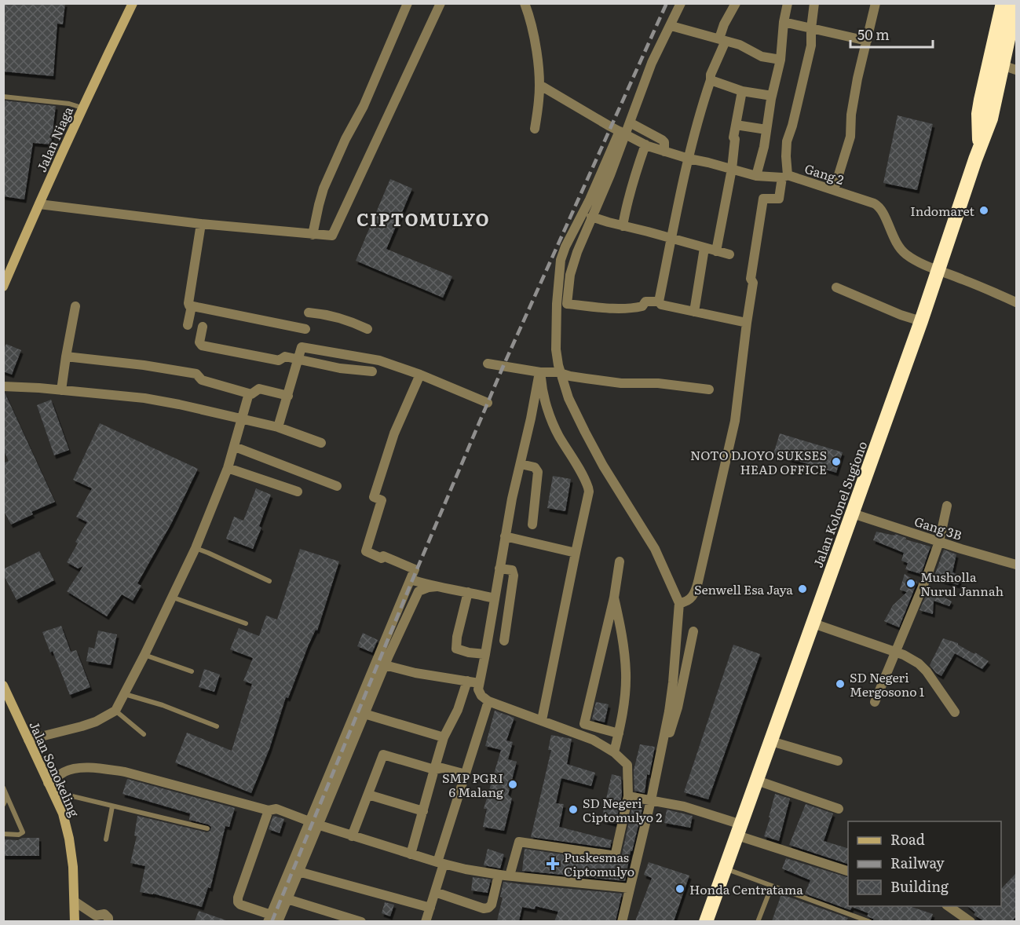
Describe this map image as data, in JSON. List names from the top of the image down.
{
  "streets": {
    "highway": ["Jalan Kolonel Sugiono"],
    "street": [
      "Jalan Niaga",
      "Gang 2",
      "Gang 3B",
      "Jalan Sonokeling"
    ]
  },
  "crossings": [
    ["Gang 2", "Jalan Kolonel Sugiono"],
    ["Jalan Kolonel Sugiono", "Gang 3B"]
  ],
  "districts": ["CIPTOMULYO"],
  "places": {
    "other": [
      "Indomaret",
      "NOTO DJOYO SUKSES HEAD OFFICE",
      "Musholla Nurul Jannah",
      "Senwell Esa Jaya",
      "SD Negeri Mergosono 1",
      "SMP PGRI 6 Malang",
      "SD Negeri Ciptomulyo 2",
      "Honda Centratama"
    ],
    "health": ["Puskesmas Ciptomulyo"]
  },
  "legend": ["Road", "Railway", "Building"],
  "scale_bar": "50 m"
}
